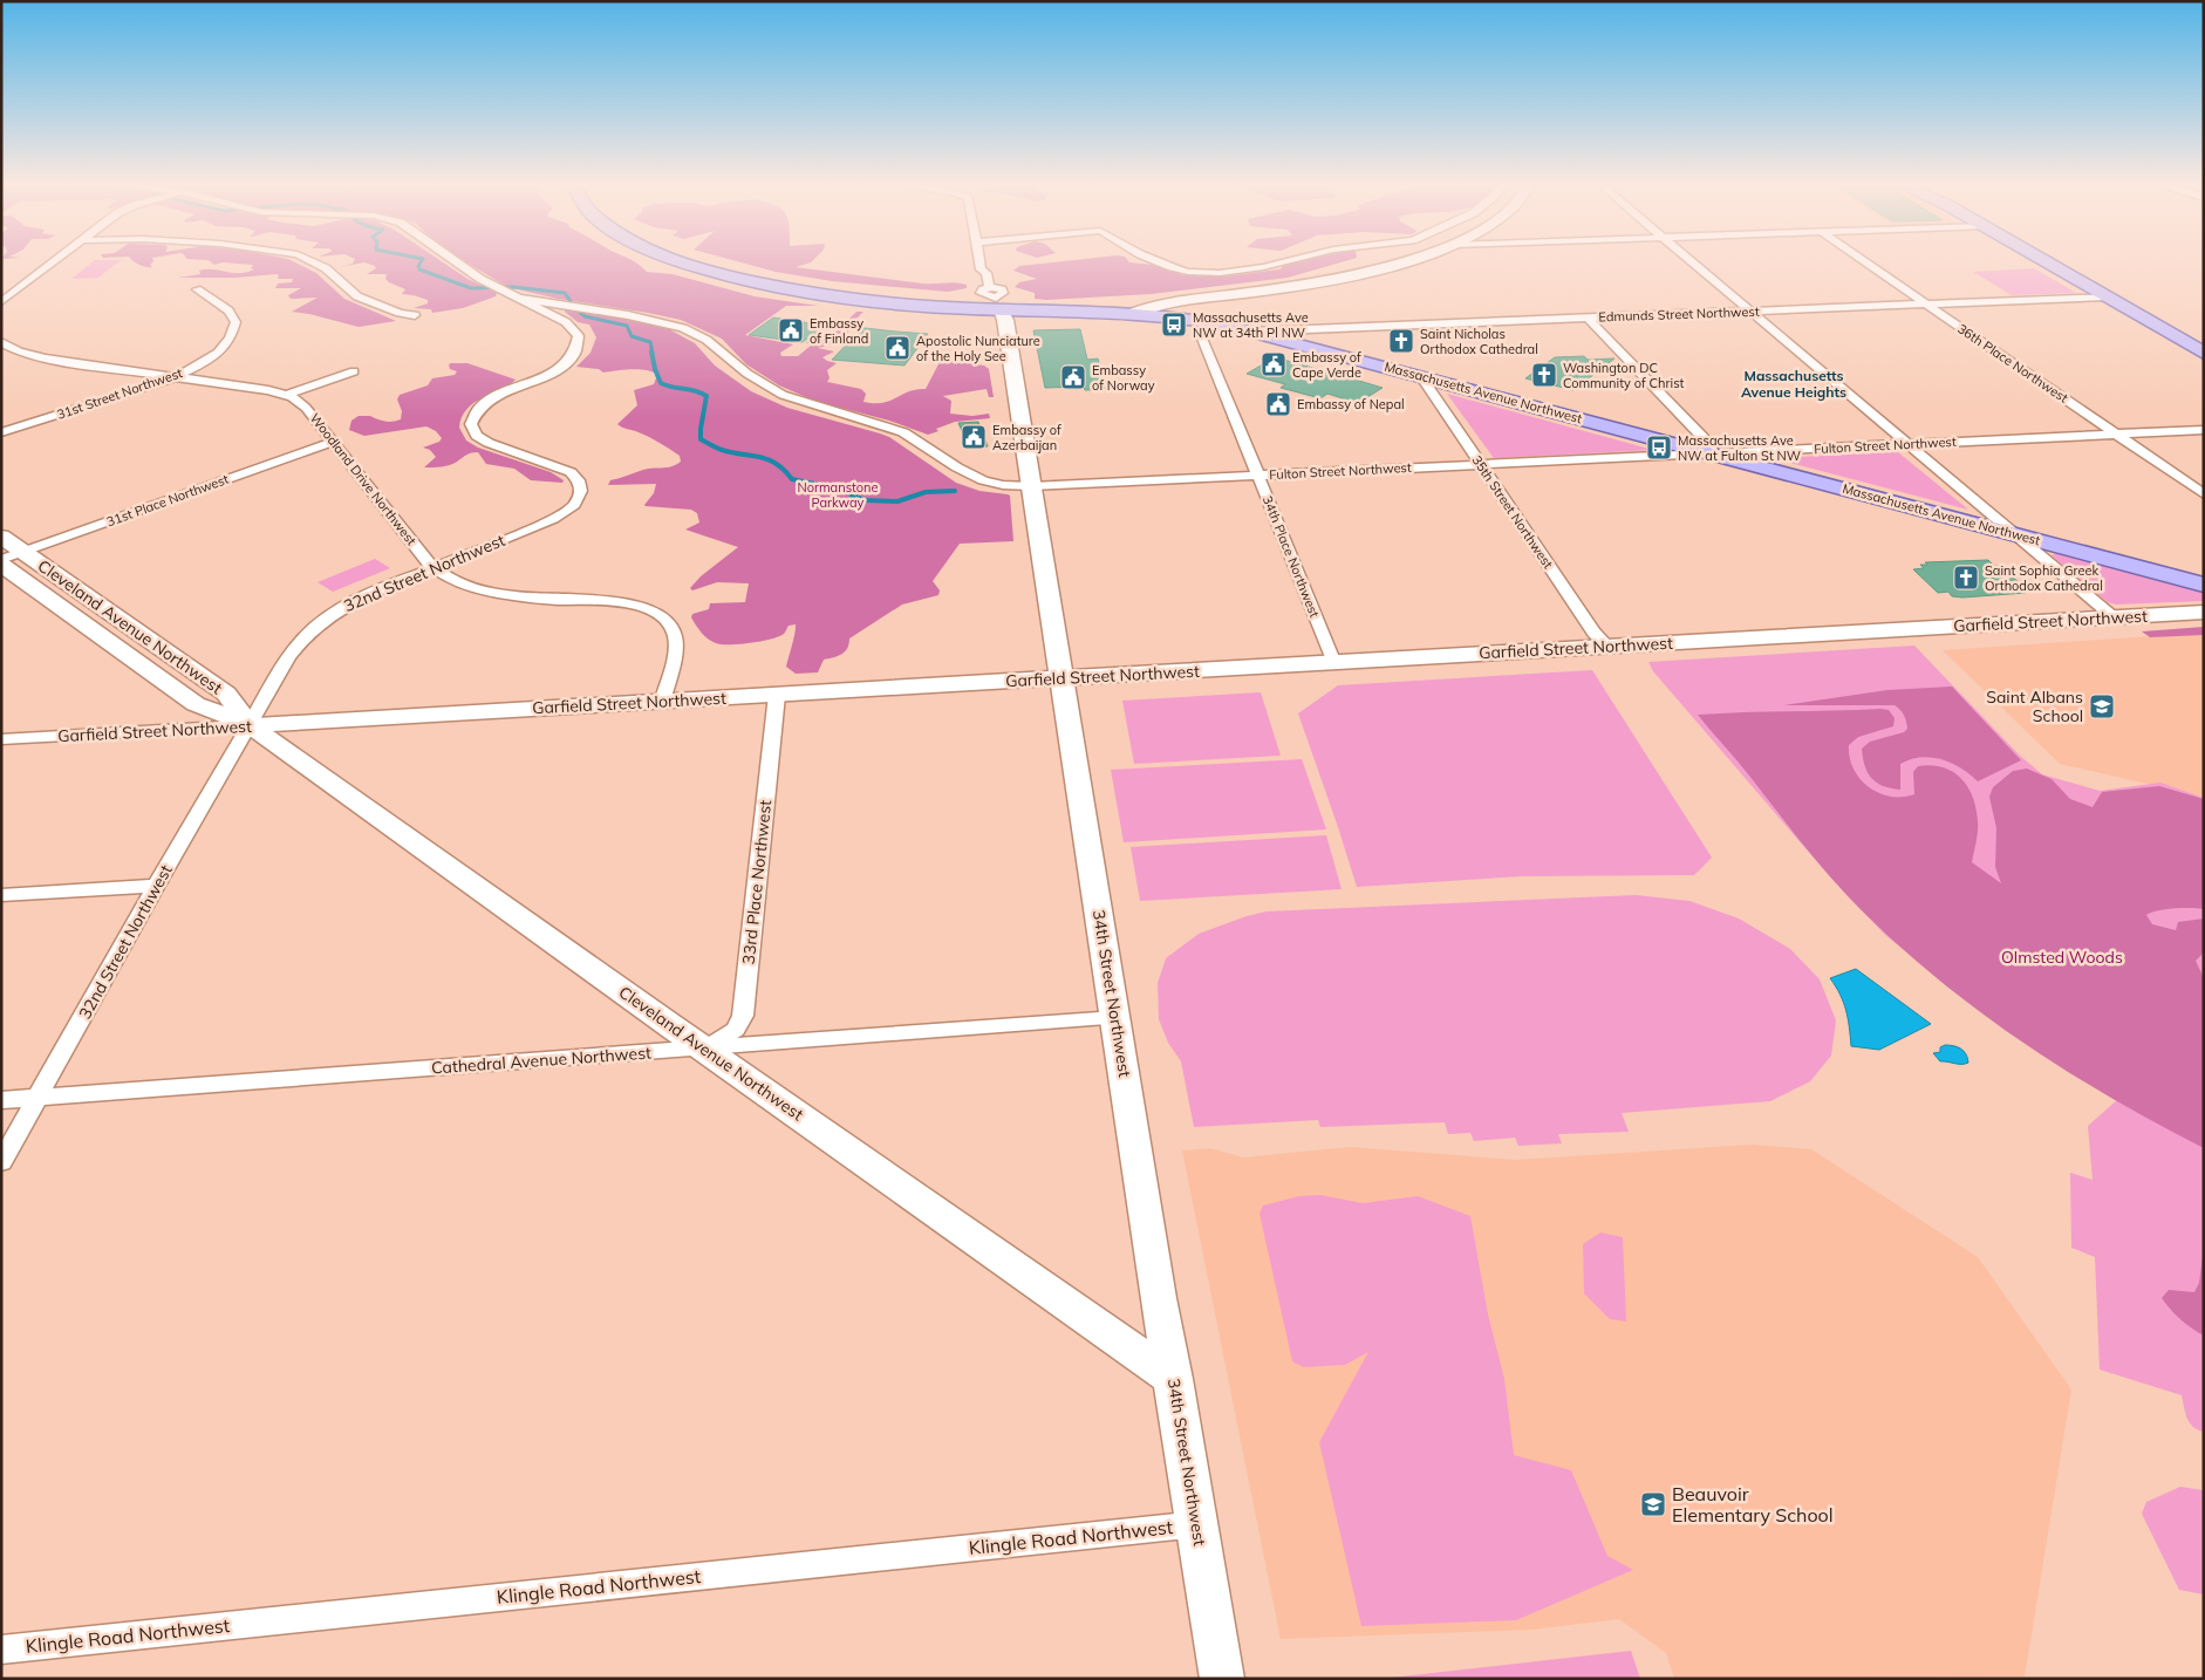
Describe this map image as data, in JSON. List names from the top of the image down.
{
  "streets": {
    "main road": [
      "Massachusetts Avenue Northwest",
      "Garfield Street Northwest",
      "Cleveland Avenue Northwest",
      "34th Street Northwest"
    ],
    "street": [
      "Edmunds Street Northwest",
      "36th Place Northwest",
      "31st Street Northwest",
      "Fulton Street Northwest",
      "Woodland Drive Northwest",
      "31st Place Northwest",
      "35th Street Northwest",
      "34th Place Northwest",
      "32nd Street Northwest",
      "33rd Place Northwest",
      "Cathedral Avenue Northwest",
      "Klingle Road Northwest"
    ]
  },
  "crossings": [
    ["Edmunds Street Northwest", "36th Place Northwest"],
    ["Edmunds Street Northwest", "Massachusetts Avenue Northwest"],
    ["36th Place Northwest", "Fulton Street Northwest"],
    ["Massachusetts Avenue Northwest", "Fulton Street Northwest"],
    ["Massachusetts Avenue Northwest", "35th Street Northwest"],
    ["Massachusetts Avenue Northwest", "34th Place Northwest"],
    ["Massachusetts Avenue Northwest", "34th Street Northwest"],
    ["31st Street Northwest", "Woodland Drive Northwest"],
    ["Fulton Street Northwest", "35th Street Northwest"],
    ["Fulton Street Northwest", "34th Place Northwest"],
    ["Fulton Street Northwest", "32nd Street Northwest"],
    ["Fulton Street Northwest", "34th Street Northwest"],
    ["Woodland Drive Northwest", "31st Place Northwest"],
    ["Woodland Drive Northwest", "32nd Street Northwest"],
    ["Woodland Drive Northwest", "Garfield Street Northwest"],
    ["31st Place Northwest", "Cleveland Avenue Northwest"],
    ["35th Street Northwest", "Garfield Street Northwest"],
    ["34th Place Northwest", "Garfield Street Northwest"],
    ["32nd Street Northwest", "Garfield Street Northwest"],
    ["32nd Street Northwest", "Cleveland Avenue Northwest"],
    ["32nd Street Northwest", "Cathedral Avenue Northwest"],
    ["Garfield Street Northwest", "Cleveland Avenue Northwest"],
    ["Garfield Street Northwest", "33rd Place Northwest"],
    ["Garfield Street Northwest", "34th Street Northwest"],
    ["Cleveland Avenue Northwest", "33rd Place Northwest"],
    ["Cleveland Avenue Northwest", "34th Street Northwest"],
    ["Cleveland Avenue Northwest", "Cathedral Avenue Northwest"],
    ["33rd Place Northwest", "Cathedral Avenue Northwest"],
    ["34th Street Northwest", "Cathedral Avenue Northwest"],
    ["34th Street Northwest", "Klingle Road Northwest"]
  ],
  "districts": ["Massachusetts Avenue Heights"],
  "parks": ["Normanstone Parkway", "Olmsted Woods"],
  "places": {
    "bus stop": ["Massachusetts Ave NW at 34th Pl NW", "Massachusetts Ave NW at Fulton St NW"],
    "public building": [
      "Embassy of Finland",
      "Apostolic Nunciature of the Holy See",
      "Embassy of Cape Verde",
      "Embassy of Norway",
      "Embassy of Nepal",
      "Embassy of Azerbaijan"
    ],
    "church": ["Saint Nicholas Orthodox Cathedral", "Washington DC Community of Christ", "Saint Sophia Greek Orthodox Cathedral"],
    "school or university": ["Saint Albans School", "Beauvoir Elementary School"]
  }
}
